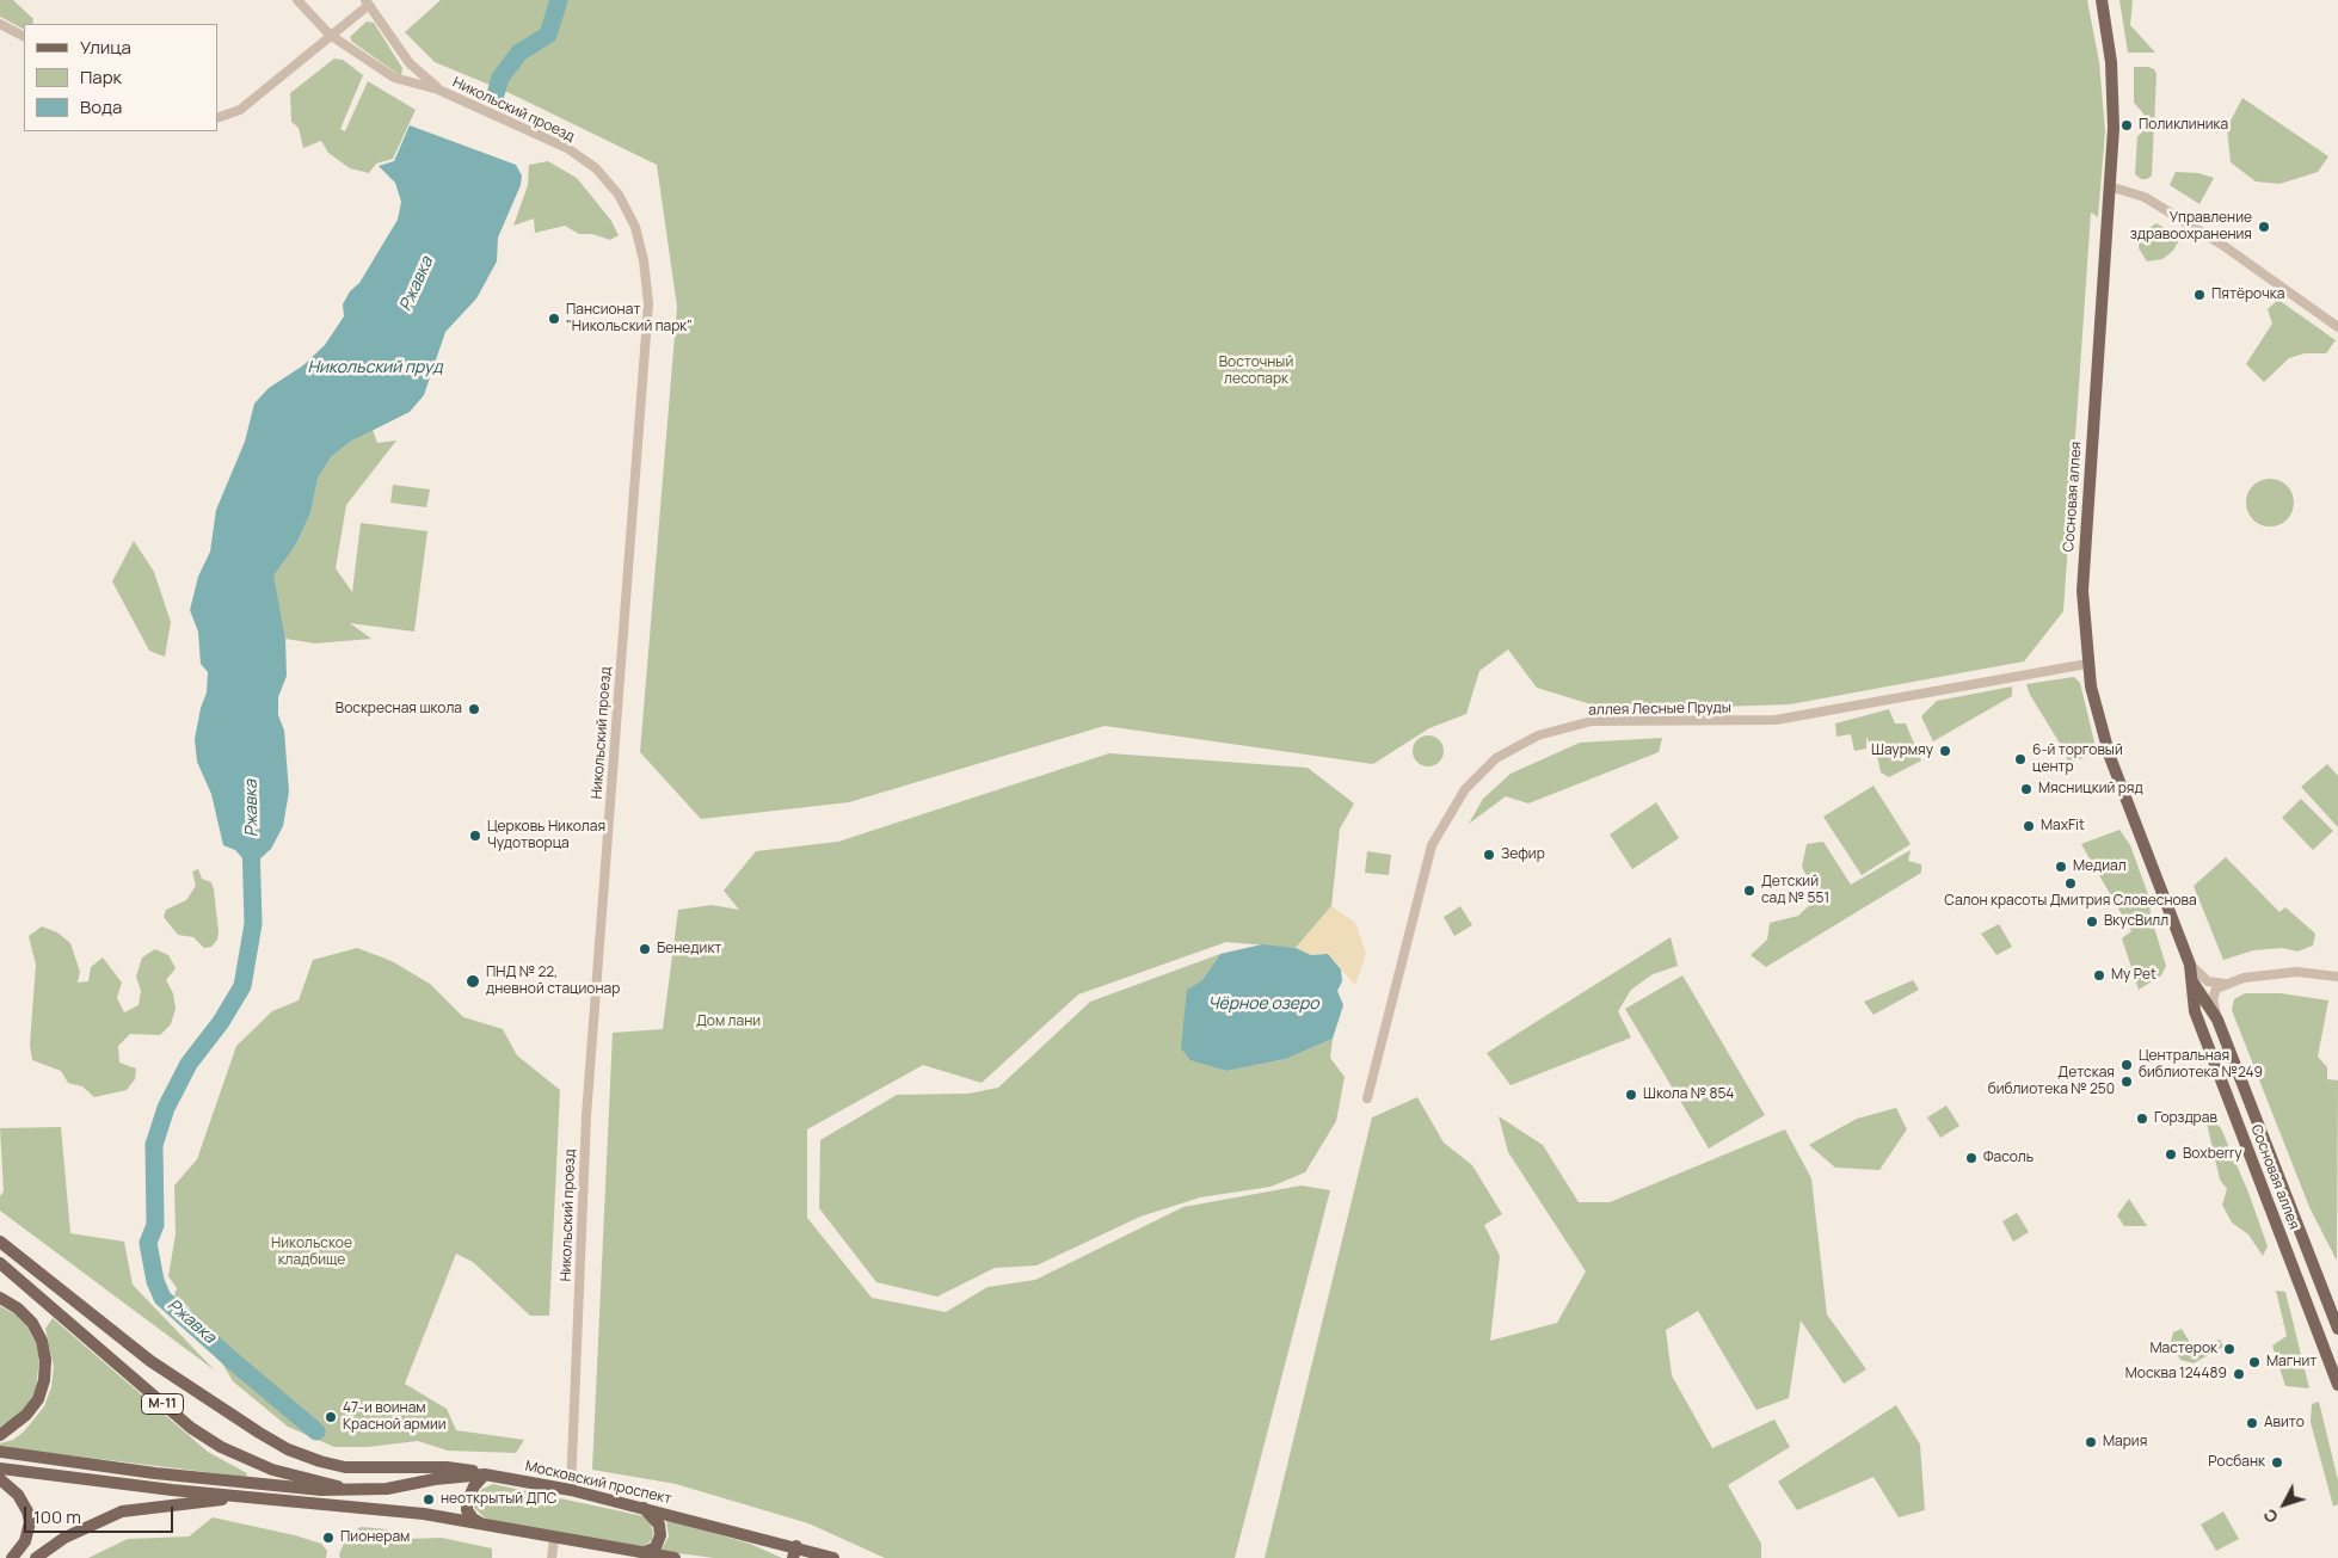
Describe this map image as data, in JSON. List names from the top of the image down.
{
  "streets": {
    "main road": ["Сосновая аллея", "М-11", "Московский проспект"],
    "street": ["Никольский проезд", "аллея Лесные Пруды"]
  },
  "crossings": [
    ["Никольский проезд", "Московский проспект"],
    ["Сосновая аллея", "аллея Лесные Пруды"],
    ["М-11", "Московский проспект"]
  ],
  "water": ["Ржавка", "Никольский пруд", "Чёрное озеро"],
  "parks": ["Восточный лесопарк", "Дом лани", "Никольское кладбище"],
  "places": [
    "Поликлиника",
    "Управление здравоохранения",
    "Пятёрочка",
    "Пансионат \"Никольский парк\"",
    "Воскресная школа",
    "Шаурмяу",
    "6-й торговый центр",
    "Мясницкий ряд",
    "MaxFit",
    "Церковь Николая Чудотворца",
    "Зефир",
    "Медиал",
    "Салон красоты Дмитрия Словеснова",
    "Детский сад № 551",
    "ВкусВилл",
    "Бенедикт",
    "My Pet",
    "ПНД № 22, дневной стационар",
    "Центральная библиотека №249",
    "Детская библиотека № 250",
    "Школа № 854",
    "Горздрав",
    "Boxberry",
    "Фасоль",
    "Мастерок",
    "Магнит",
    "Москва 124489",
    "47-и воинам Красной армии",
    "Авито",
    "Мария",
    "Росбанк",
    "неоткрытый ДПС",
    "Пионерам"
  ],
  "legend": ["Улица", "Парк", "Вода"],
  "scale_bar": "100 m",
  "north": "bottom left"
}
